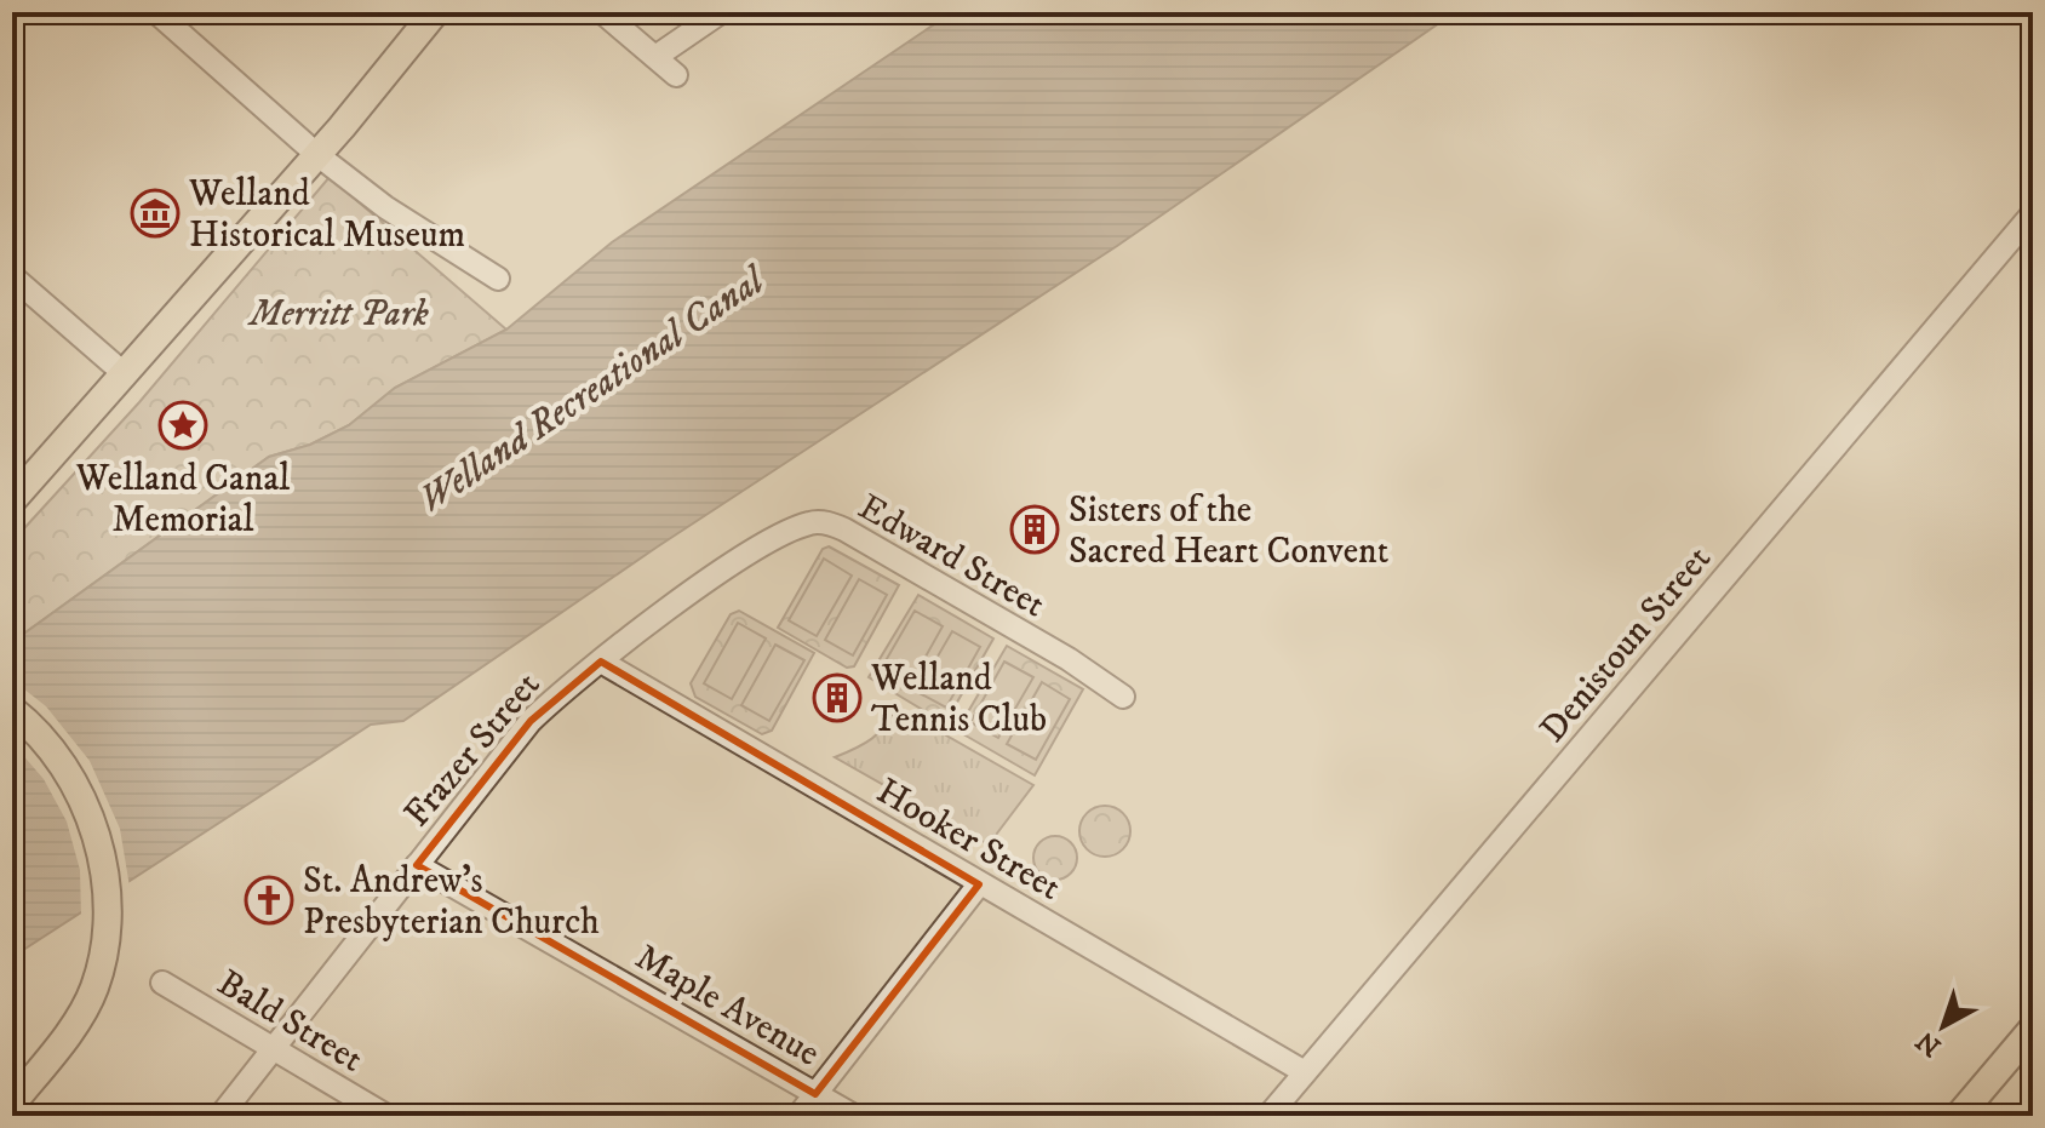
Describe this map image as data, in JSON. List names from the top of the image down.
{
  "streets": {
    "street": [
      "Edward Street",
      "Denistoun Street",
      "Frazer Street",
      "Hooker Street",
      "Maple Avenue",
      "Bald Street"
    ]
  },
  "crossings": [
    ["Edward Street", "Frazer Street"],
    ["Edward Street", "Hooker Street"],
    ["Denistoun Street", "Hooker Street"],
    ["Frazer Street", "Hooker Street"],
    ["Frazer Street", "Maple Avenue"],
    ["Frazer Street", "Bald Street"]
  ],
  "water": ["Welland Recreational Canal"],
  "parks": ["Merritt Park"],
  "places": {
    "museum": ["Welland Historical Museum"],
    "place": ["Welland Canal Memorial"],
    "building": ["Sisters of the Sacred Heart Convent", "Welland Tennis Club"],
    "church": ["St. Andrew's Presbyterian Church"]
  },
  "north": "bottom left"
}
